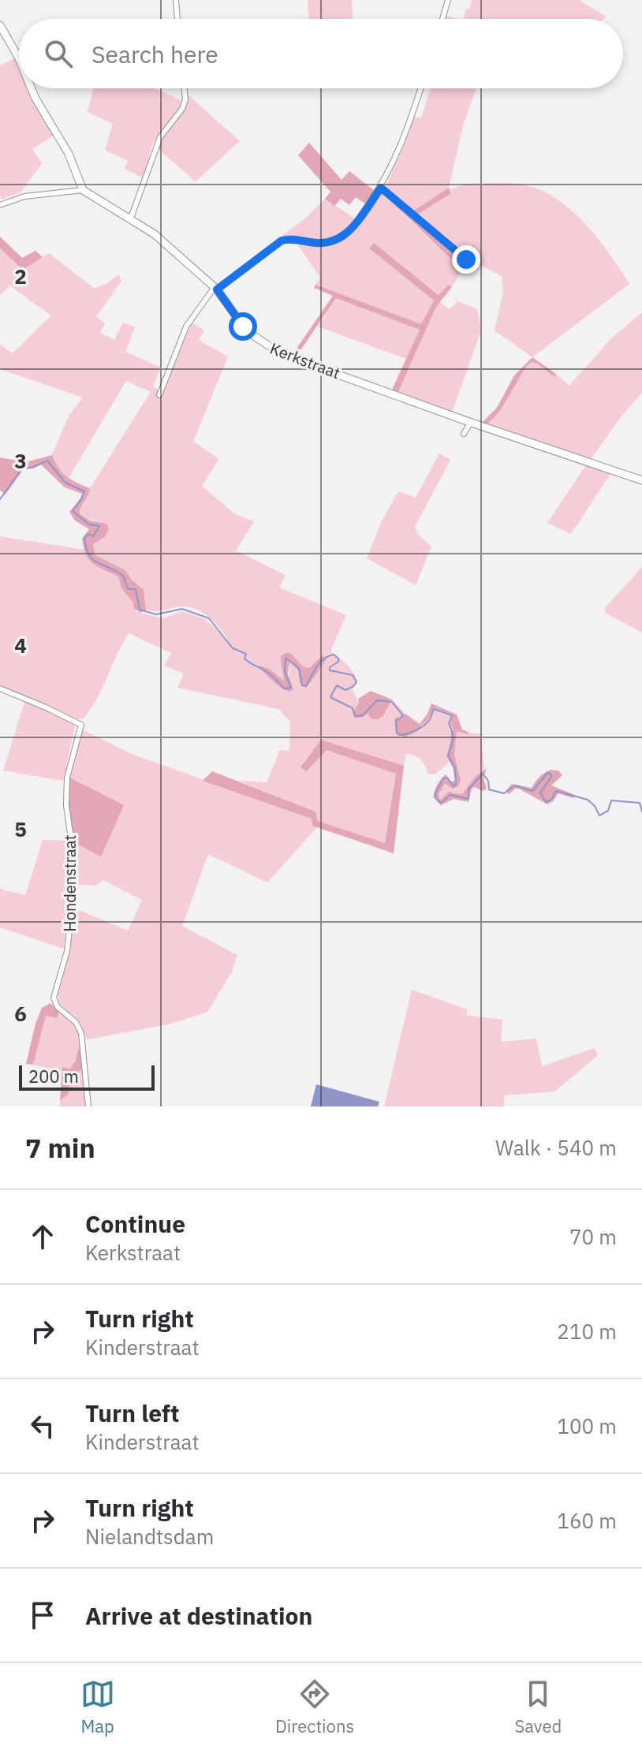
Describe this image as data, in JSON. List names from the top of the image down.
{
  "streets": {
    "street": ["Kerkstraat", "Hondenstraat"]
  },
  "scale_bar": "200 m",
  "page": {
    "search": "Search here",
    "scale": "200 m",
    "heading": ["7 min", "Walk · 540 m"],
    "list": [
      ["Continue", "Kerkstraat", "70 m"],
      ["Turn right", "Kinderstraat", "210 m"],
      ["Turn left", "Kinderstraat", "100 m"],
      ["Turn right", "Nielandtsdam", "160 m"],
      "Arrive at destination"
    ],
    "nav": ["Map", "Directions", "Saved"]
  },
  "grid": {
    "rows": [
      "2",
      "3",
      "4",
      "5",
      "6"
    ]
  }
}
